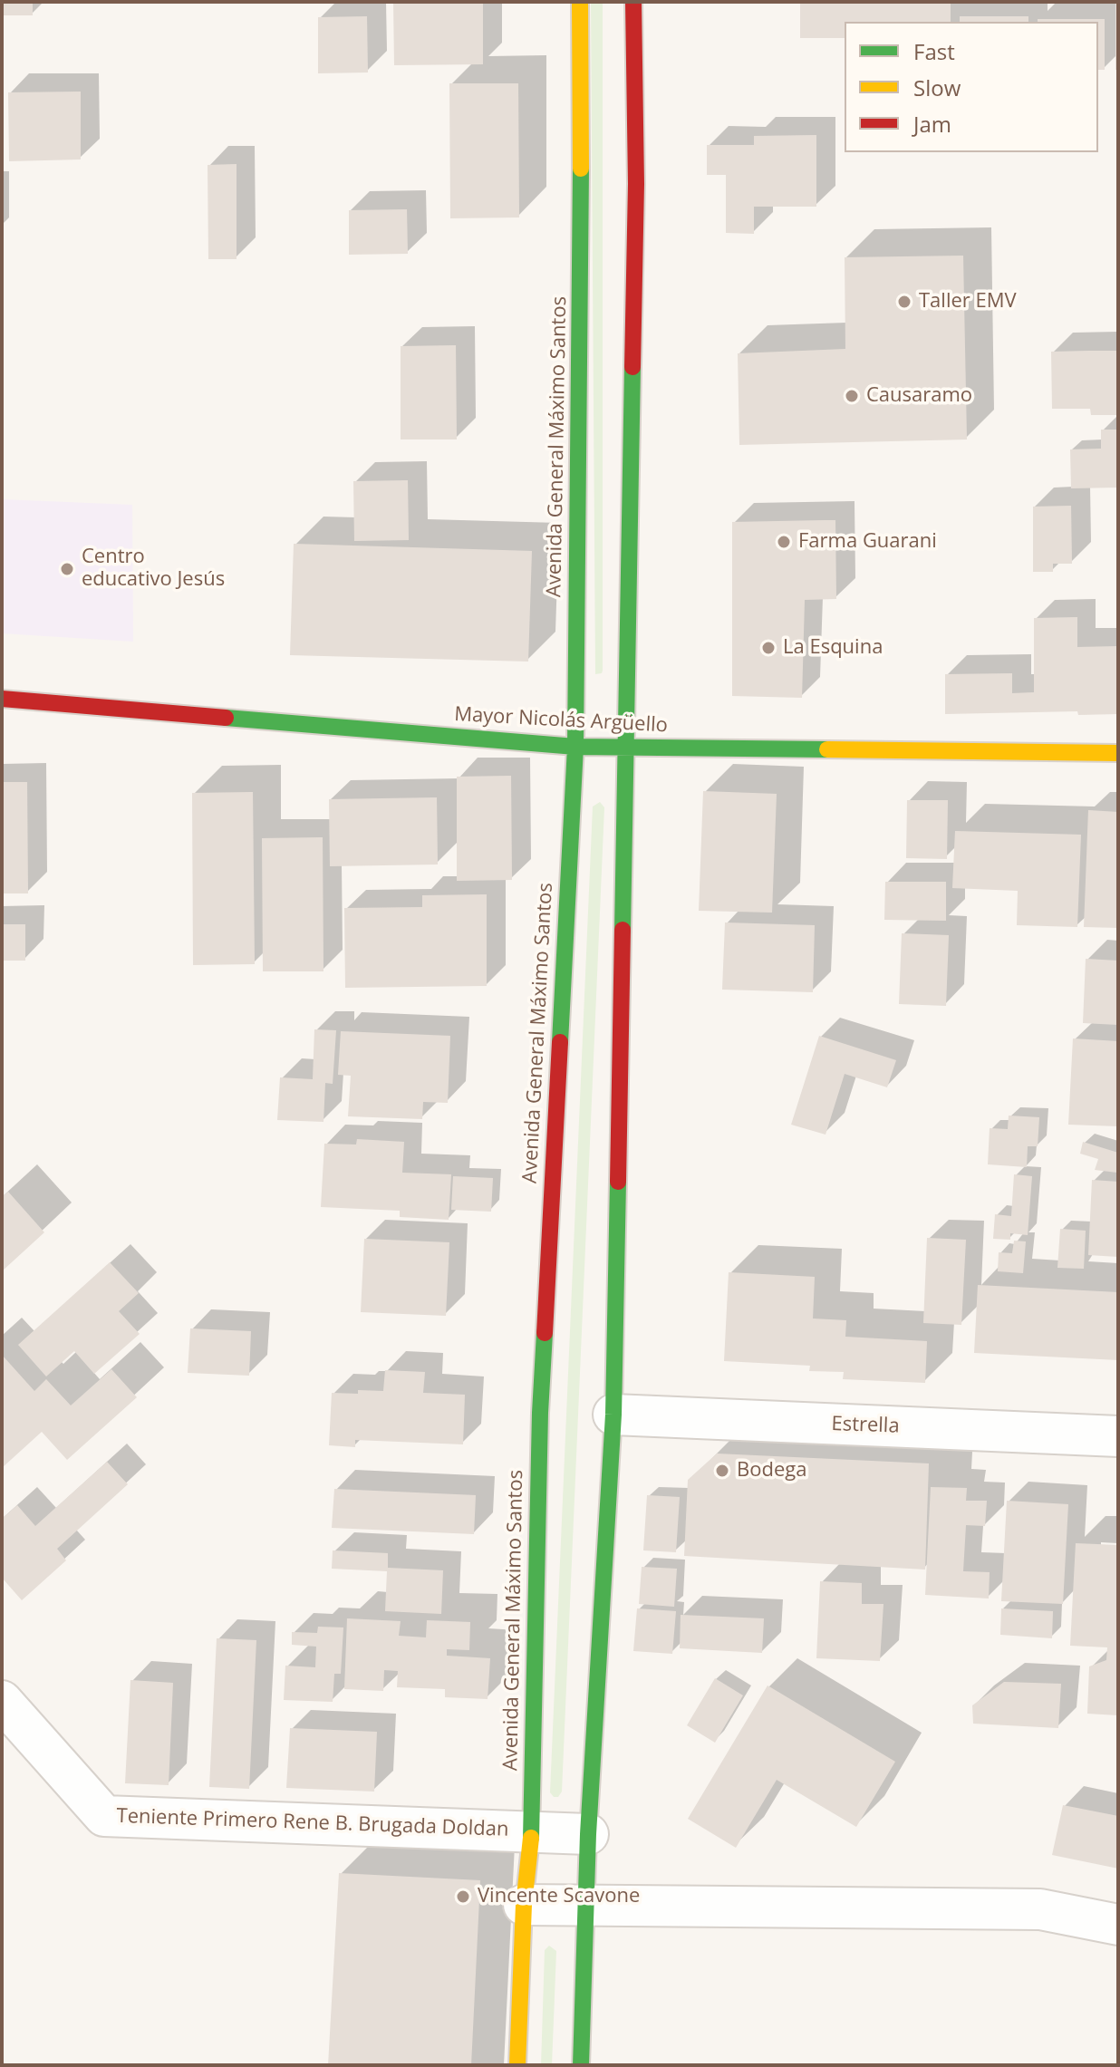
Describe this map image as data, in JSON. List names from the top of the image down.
{
  "streets": {
    "main road": ["Avenida General Máximo Santos", "Mayor Nicolás Argüello"],
    "street": ["Estrella", "Teniente Primero Rene B. Brugada Doldan"]
  },
  "crossings": [
    ["Avenida General Máximo Santos", "Mayor Nicolás Argüello"],
    ["Avenida General Máximo Santos", "Teniente Primero Rene B. Brugada Doldan"]
  ],
  "places": [
    "Taller EMV",
    "Causaramo",
    "Farma Guarani",
    "Centro educativo Jesús",
    "La Esquina",
    "Bodega",
    "Vincente Scavone"
  ],
  "legend": ["Fast", "Slow", "Jam"]
}
